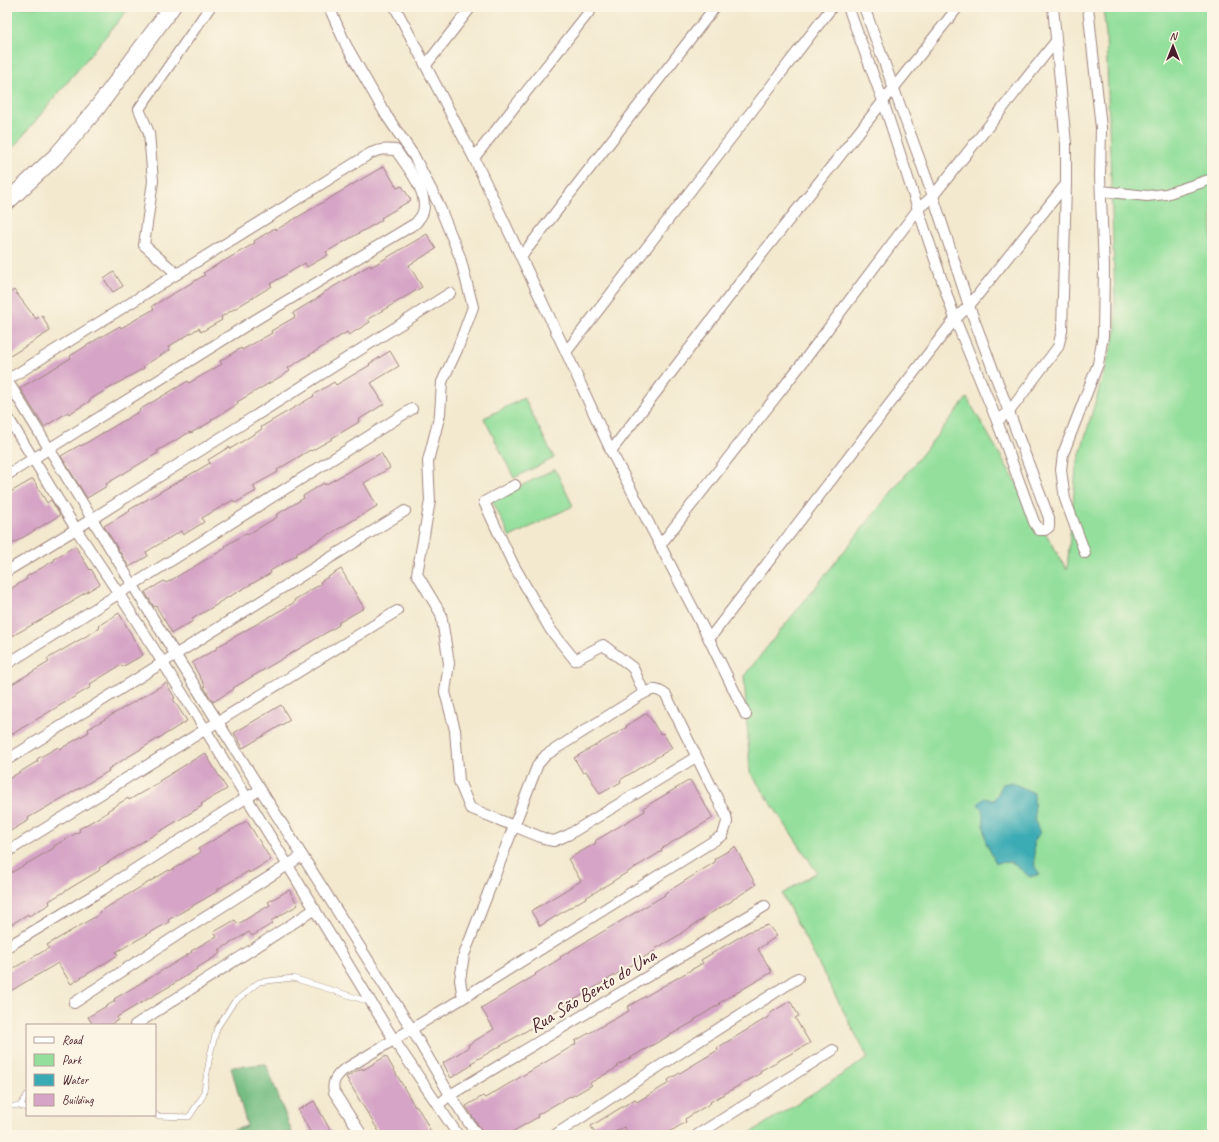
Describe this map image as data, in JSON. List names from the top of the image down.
{
  "streets": {
    "street": ["Rua São Bento do Una"]
  },
  "legend": [
    "Road",
    "Park",
    "Water",
    "Building"
  ],
  "north": "top"
}
